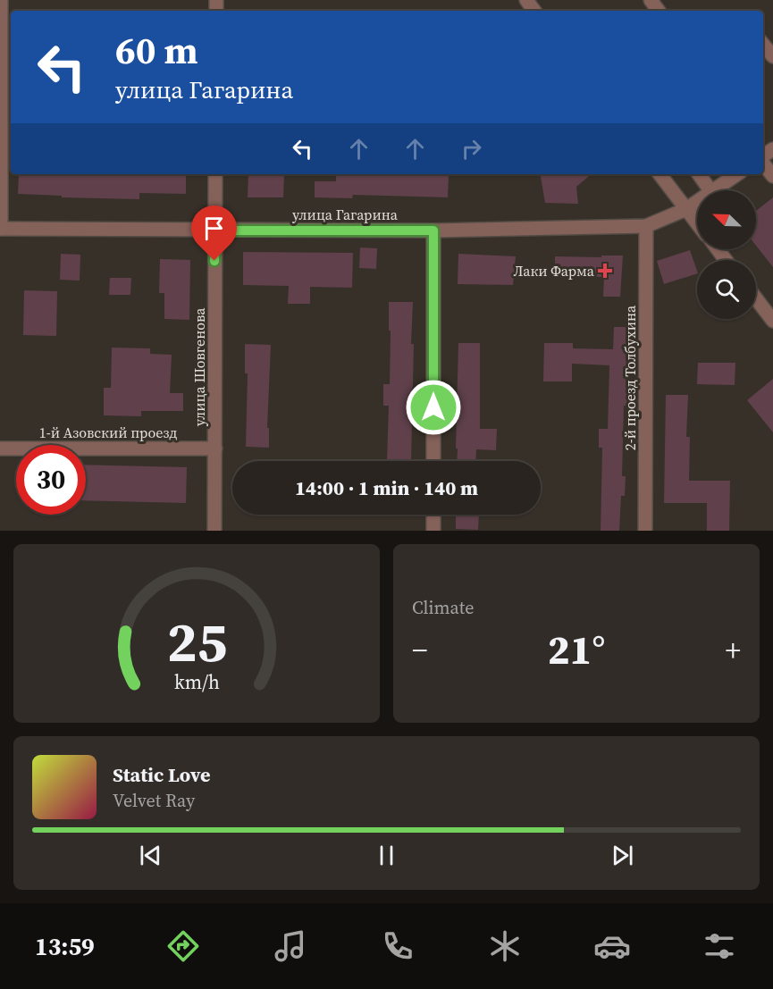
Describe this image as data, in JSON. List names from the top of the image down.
{
  "streets": {
    "street": [
      "улица Гагарина",
      "улица Шовгенова",
      "2-й проезд Толбухина",
      "1-й Азовский проезд"
    ]
  },
  "crossings": [
    ["улица Гагарина", "улица Шовгенова"],
    ["улица Гагарина", "2-й проезд Толбухина"],
    ["улица Шовгенова", "1-й Азовский проезд"]
  ],
  "places": {
    "health": ["Лаки Фарма"]
  },
  "north": "top left",
  "page": {
    "turn": ["60 m", "улица Гагарина"],
    "limit": "30",
    "trip": "14:00 · 1 min · 140 m",
    "tile": "Climate",
    "heat": ["−", "21°", "+"],
    "song": ["Static Love", "Velvet Ray"],
    "tabs": "13:59",
    "gauge": ["25", "km/h"]
  }
}
